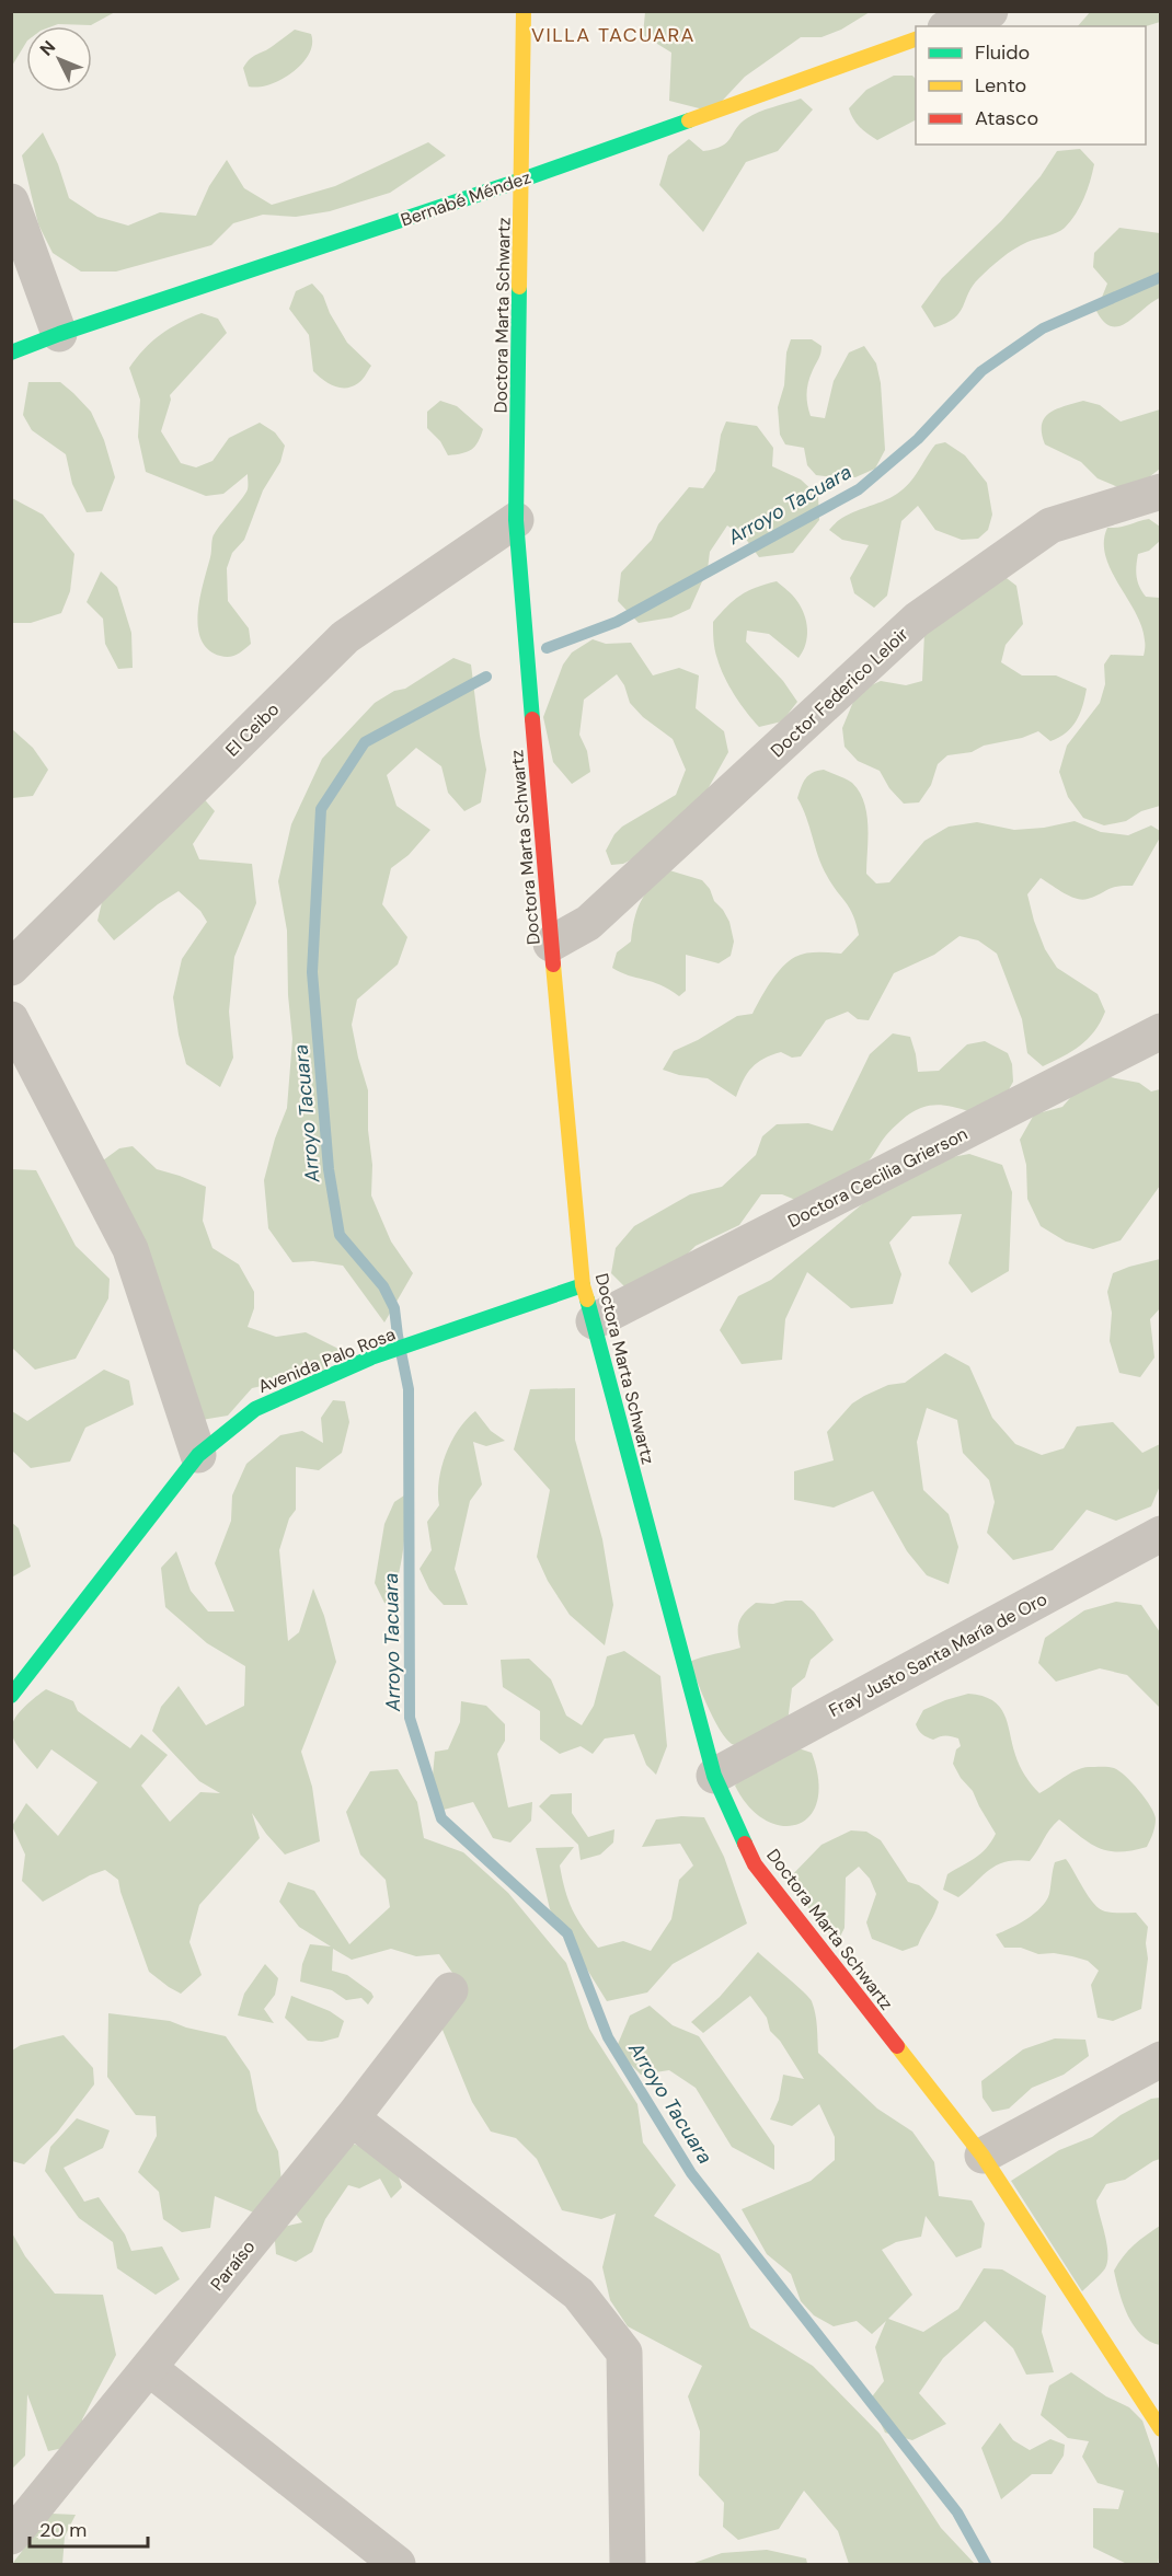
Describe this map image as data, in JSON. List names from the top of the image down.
{
  "streets": {
    "street": [
      "Bernabé Méndez",
      "Doctora Marta Schwartz",
      "Doctor Federico Leloir",
      "El Ceibo",
      "Doctora Cecilia Grierson",
      "Avenida Palo Rosa",
      "Fray Justo Santa María de Oro",
      "Paraíso"
    ]
  },
  "crossings": [
    ["Bernabé Méndez", "Doctora Marta Schwartz"],
    ["Doctora Marta Schwartz", "Doctor Federico Leloir"],
    ["Doctora Marta Schwartz", "El Ceibo"],
    ["Doctora Marta Schwartz", "Doctora Cecilia Grierson"],
    ["Doctora Marta Schwartz", "Avenida Palo Rosa"],
    ["Doctora Marta Schwartz", "Fray Justo Santa María de Oro"]
  ],
  "districts": ["VILLA TACUARA"],
  "water": ["Arroyo Tacuara"],
  "legend": ["Fluido", "Lento", "Atasco"],
  "scale_bar": "20 m",
  "north": "top left"
}
